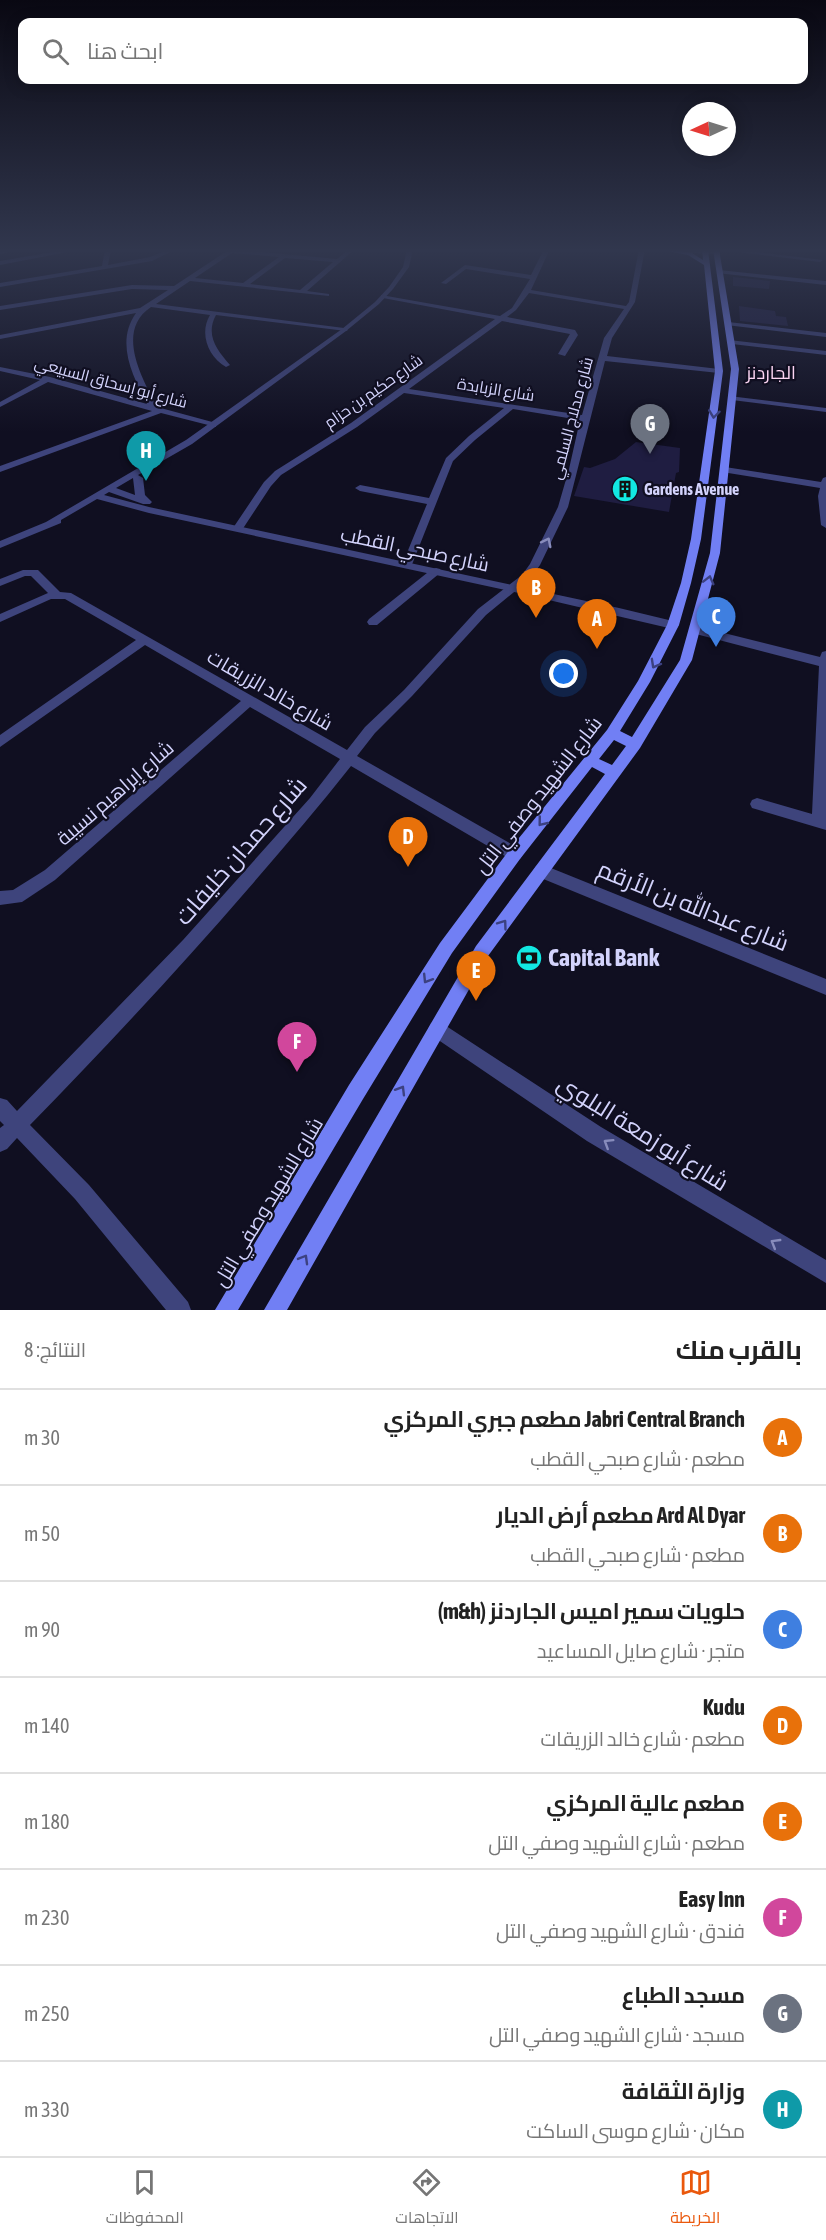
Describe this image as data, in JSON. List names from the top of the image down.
{
  "streets": {
    "main road": ["شارع الشهيد وصفي التل"],
    "street": [
      "شارع أبو إسحاق السبيعي",
      "شارع الزبابدة",
      "شارع حكيم بن حزام",
      "شارع مدلاج السلمي",
      "شارع صبحي القطب",
      "شارع خالد الزريقات",
      "شارع إبراهيم نسيبة",
      "شارع حمدان خليفات",
      "شارع عبدالله بن الأرقم",
      "شارع أبو زمعة البلوي"
    ]
  },
  "crossings": [
    ["شارع الزبابدة", "شارع حكيم بن حزام"],
    ["شارع الزبابدة", "شارع مدلاج السلمي"],
    ["شارع حكيم بن حزام", "شارع صبحي القطب"],
    ["شارع مدلاج السلمي", "شارع صبحي القطب"],
    ["شارع مدلاج السلمي", "شارع حمدان خليفات"],
    ["شارع صبحي القطب", "شارع الشهيد وصفي التل"],
    ["شارع صبحي القطب", "شارع حمدان خليفات"],
    ["شارع خالد الزريقات", "شارع إبراهيم نسيبة"],
    ["شارع خالد الزريقات", "شارع الشهيد وصفي التل"],
    ["شارع خالد الزريقات", "شارع حمدان خليفات"]
  ],
  "one_way": ["شارع أبو زمعة البلوي"],
  "districts": ["الجاردنز"],
  "places": {
    "building": ["Gardens Avenue"],
    "bank": ["Capital Bank"]
  },
  "north": "left",
  "page": {
    "search": "ابحث هنا",
    "pins": [
      "G",
      "H",
      "B",
      "C",
      "A",
      "D",
      "E",
      "F"
    ],
    "heading": ["بالقرب منك", "النتائج: 8"],
    "list": [
      {
        "mark": "A",
        "name": "Jabri Central Branch مطعم جبري المركزي",
        "note": "مطعم · شارع صبحي القطب",
        "value": "30 m"
      },
      {
        "mark": "B",
        "name": "Ard Al Dyar مطعم أرض الديار",
        "note": "مطعم · شارع صبحي القطب",
        "value": "50 m"
      },
      {
        "mark": "C",
        "name": "حلويات سمير اميس الجاردنز (m&h)",
        "note": "متجر · شارع صايل المساعيد",
        "value": "90 m"
      },
      {
        "mark": "D",
        "name": "Kudu",
        "note": "مطعم · شارع خالد الزريقات",
        "value": "140 m"
      },
      {
        "mark": "E",
        "name": "مطعم عالية المركزي",
        "note": "مطعم · شارع الشهيد وصفي التل",
        "value": "180 m"
      },
      {
        "mark": "F",
        "name": "Easy Inn",
        "note": "فندق · شارع الشهيد وصفي التل",
        "value": "230 m"
      },
      {
        "mark": "G",
        "name": "مسجد الطباع",
        "note": "مسجد · شارع الشهيد وصفي التل",
        "value": "250 m"
      },
      {
        "mark": "H",
        "name": "وزارة الثقافة",
        "note": "مكان · شارع موسى الساكت",
        "value": "330 m"
      }
    ],
    "nav": ["الخريطة", "الاتجاهات", "المحفوظات"]
  }
}
